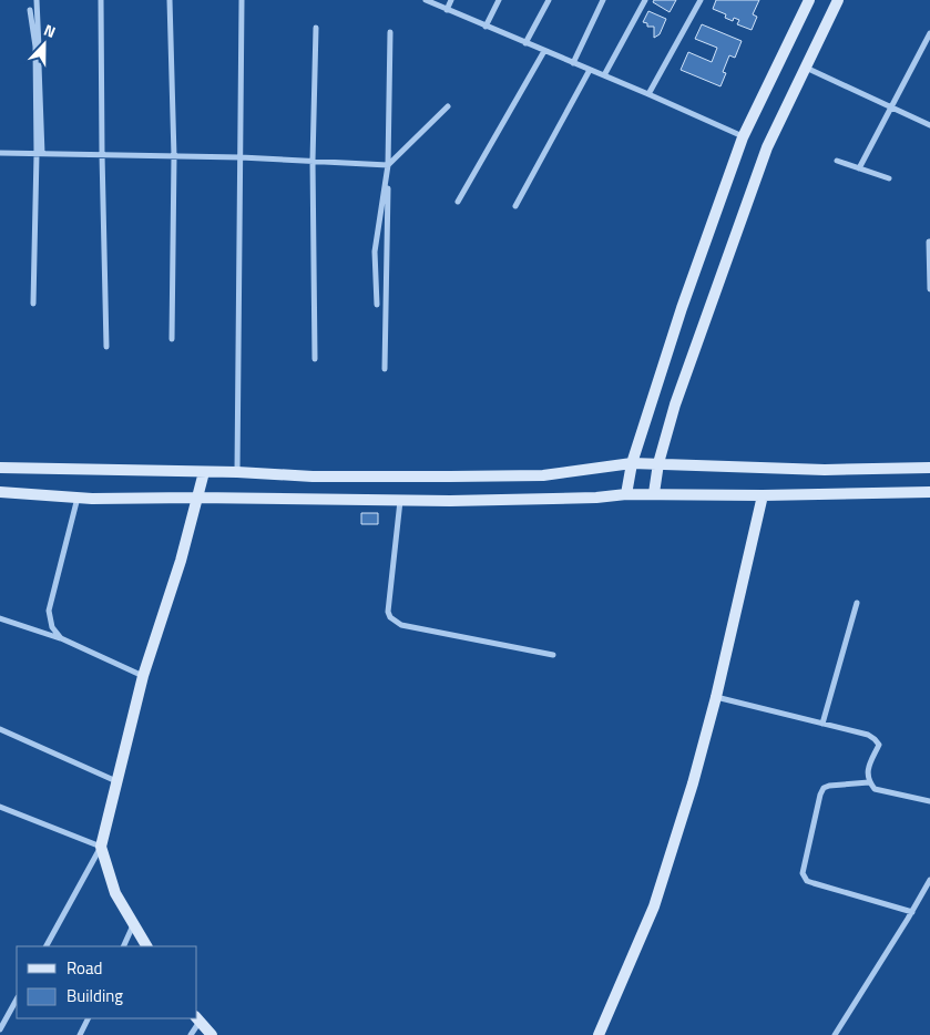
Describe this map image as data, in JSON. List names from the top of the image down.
{
  "legend": ["Road", "Building"],
  "north": "top"
}
